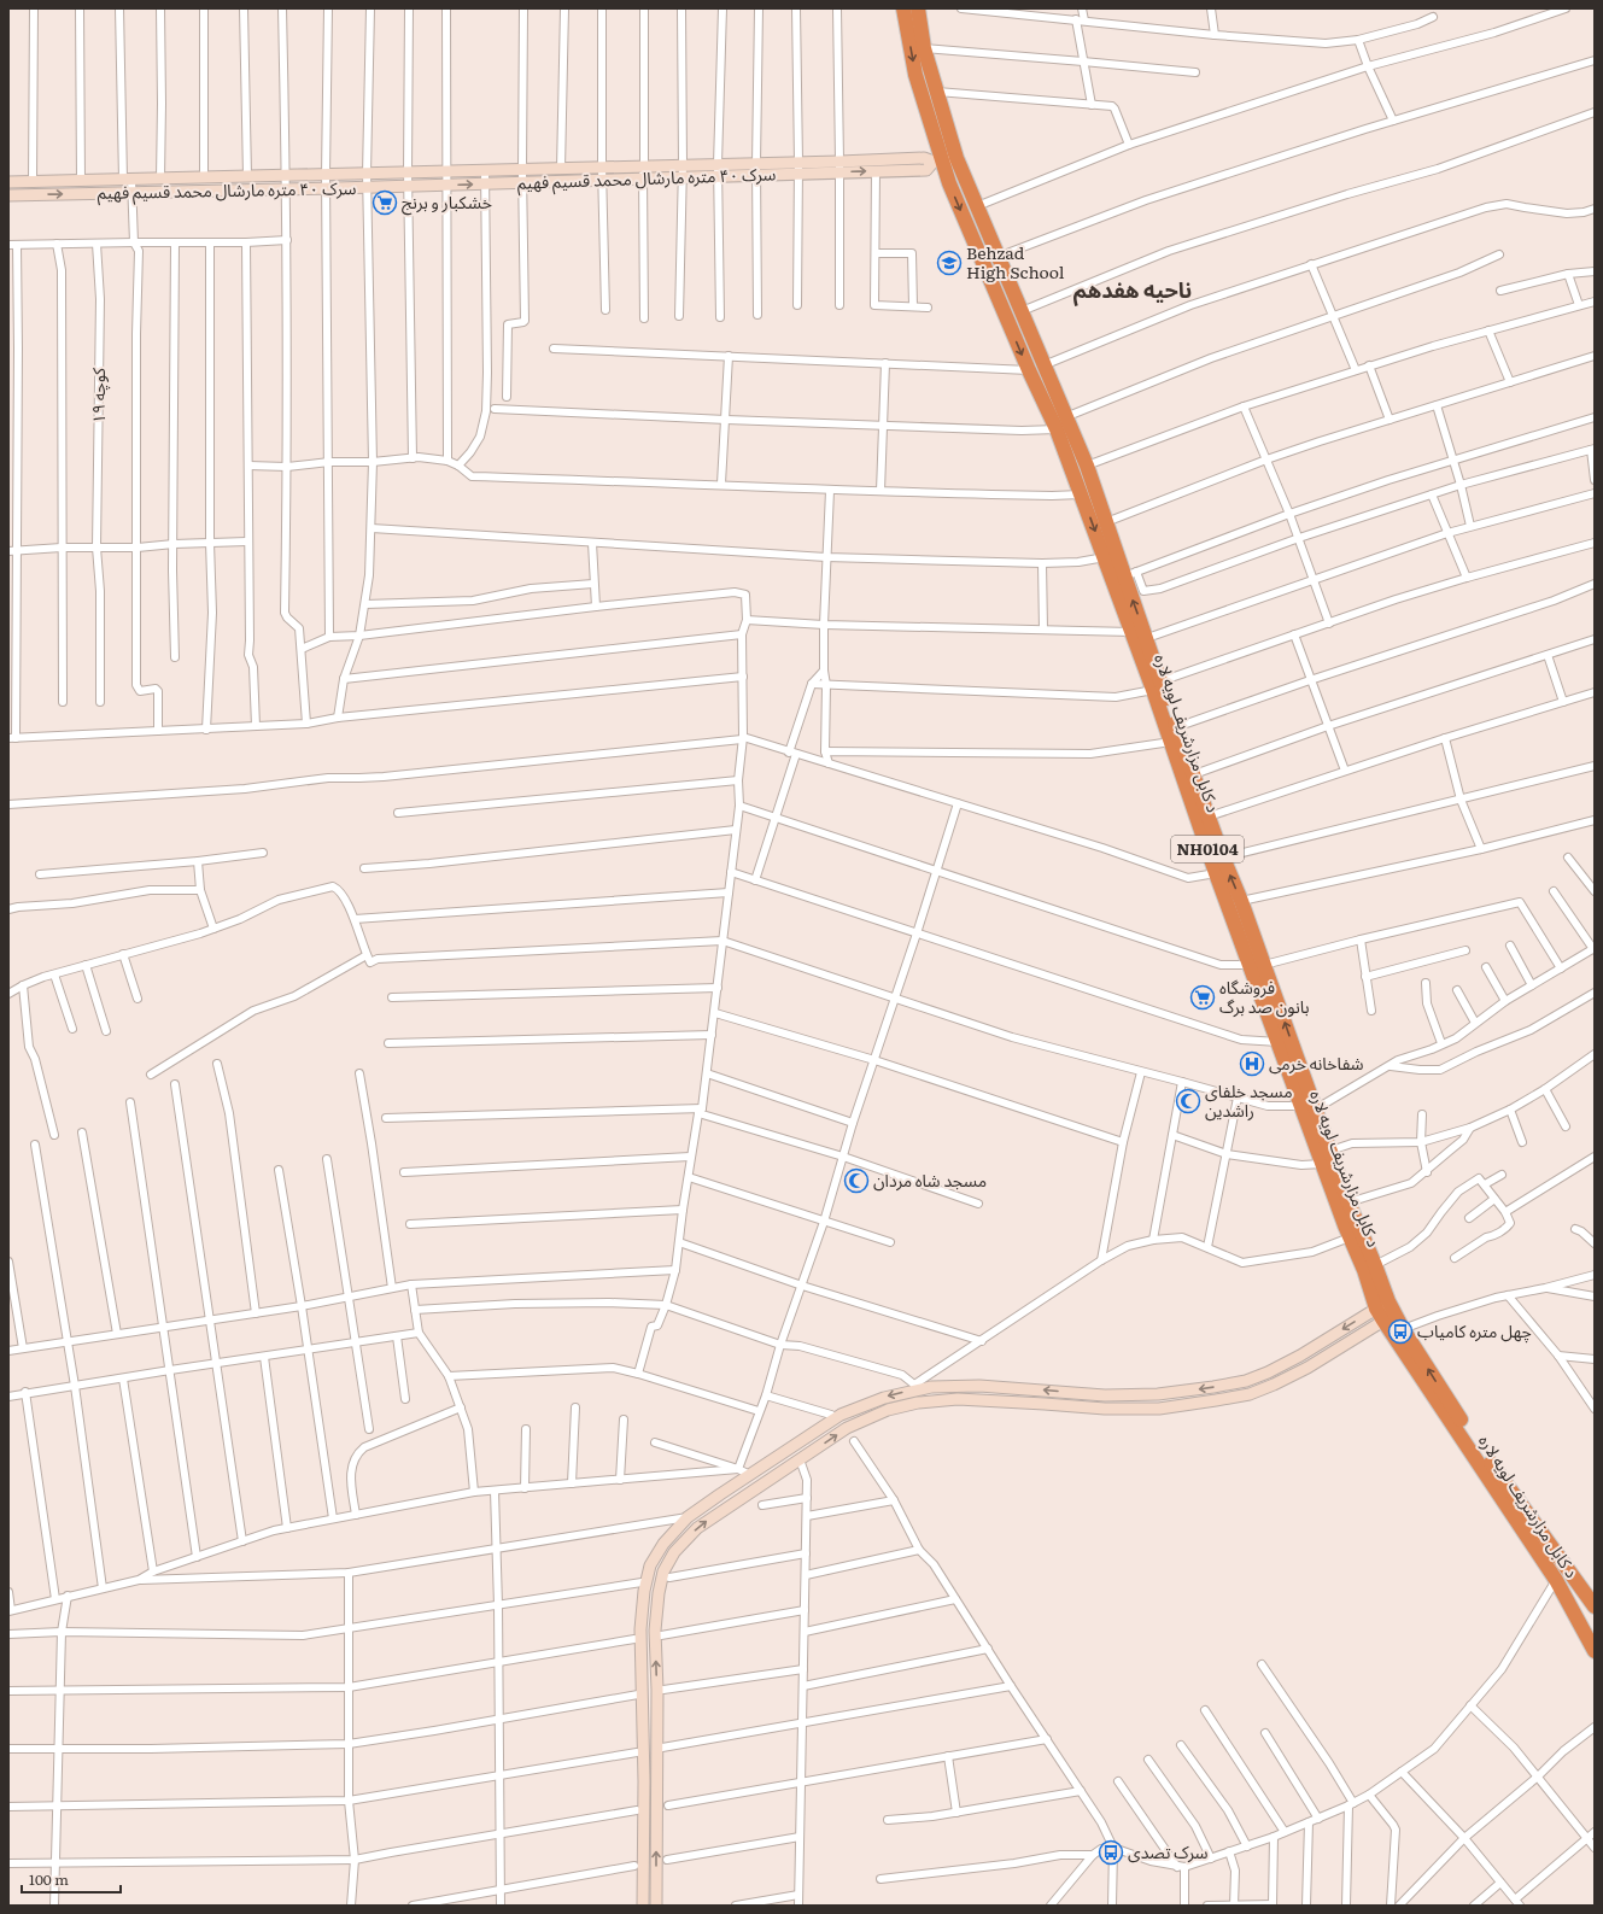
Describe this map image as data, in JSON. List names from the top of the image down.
{
  "streets": {
    "highway": ["د کابل مزارشریف لویه لاره", "NH0104"],
    "main road": ["سرک ۴۰ متره مارشال محمد قسیم فهیم"],
    "street": ["کوچه ۱۹"]
  },
  "crossings": [
    ["سرک ۴۰ متره مارشال محمد قسیم فهیم", "د کابل مزارشریف لویه لاره"]
  ],
  "districts": ["ناحیه هفدهم"],
  "places": {
    "supermarket": ["خشکبار و برنج", "فروشگاه بانون صد برگ"],
    "school or university": ["Behzad High School"],
    "hospital": ["شفاخانه خرمی"],
    "mosque": ["مسجد خلفای راشدین", "مسجد شاه مردان"],
    "bus stop": ["چهل متره کامیاب", "سرک تصدی"]
  },
  "scale_bar": "100 m"
}
